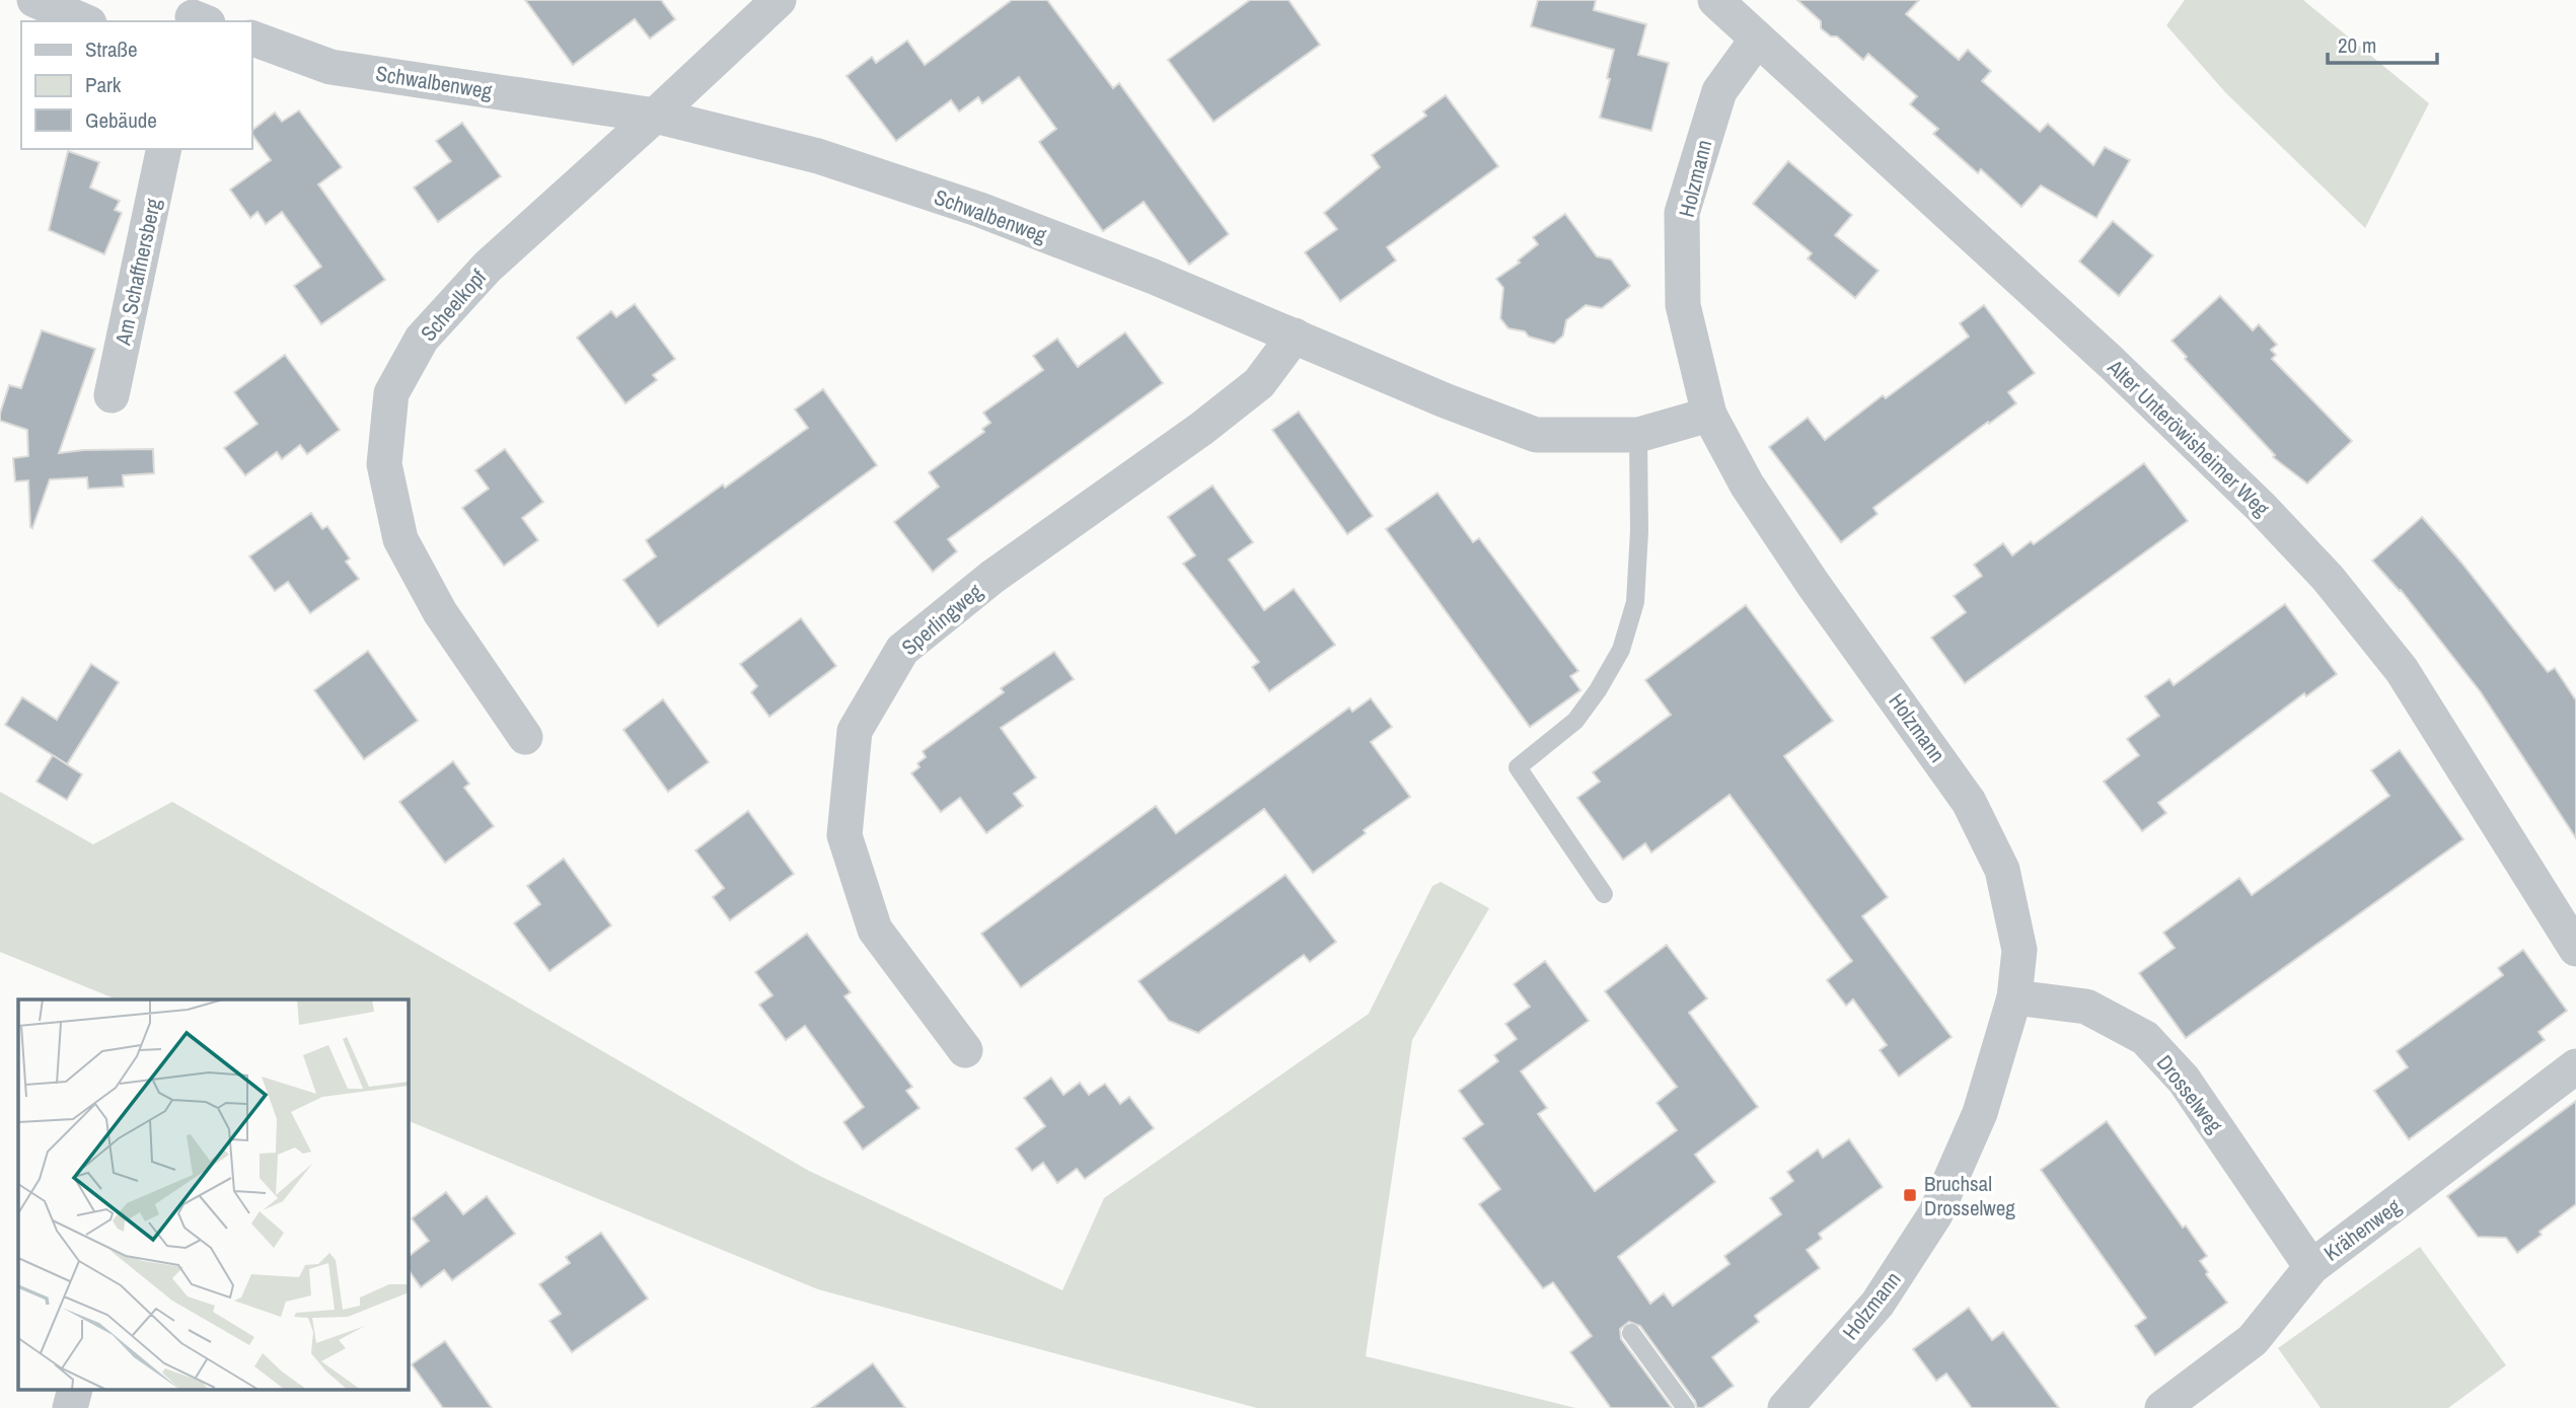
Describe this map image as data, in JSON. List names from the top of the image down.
{
  "streets": {
    "street": [
      "Schwalbenweg",
      "Holzmann",
      "Am Schaffnersberg",
      "Scheelkopf",
      "Alter Unteröwisheimer Weg",
      "Sperlingweg",
      "Drosselweg",
      "Krähenweg"
    ]
  },
  "crossings": [
    ["Schwalbenweg", "Holzmann"],
    ["Schwalbenweg", "Scheelkopf"],
    ["Schwalbenweg", "Sperlingweg"],
    ["Holzmann", "Alter Unteröwisheimer Weg"],
    ["Holzmann", "Drosselweg"],
    ["Drosselweg", "Krähenweg"]
  ],
  "places": {
    "transit": ["Bruchsal Drosselweg"]
  },
  "legend": ["Straße", "Park", "Gebäude"],
  "scale_bar": "20 m"
}
